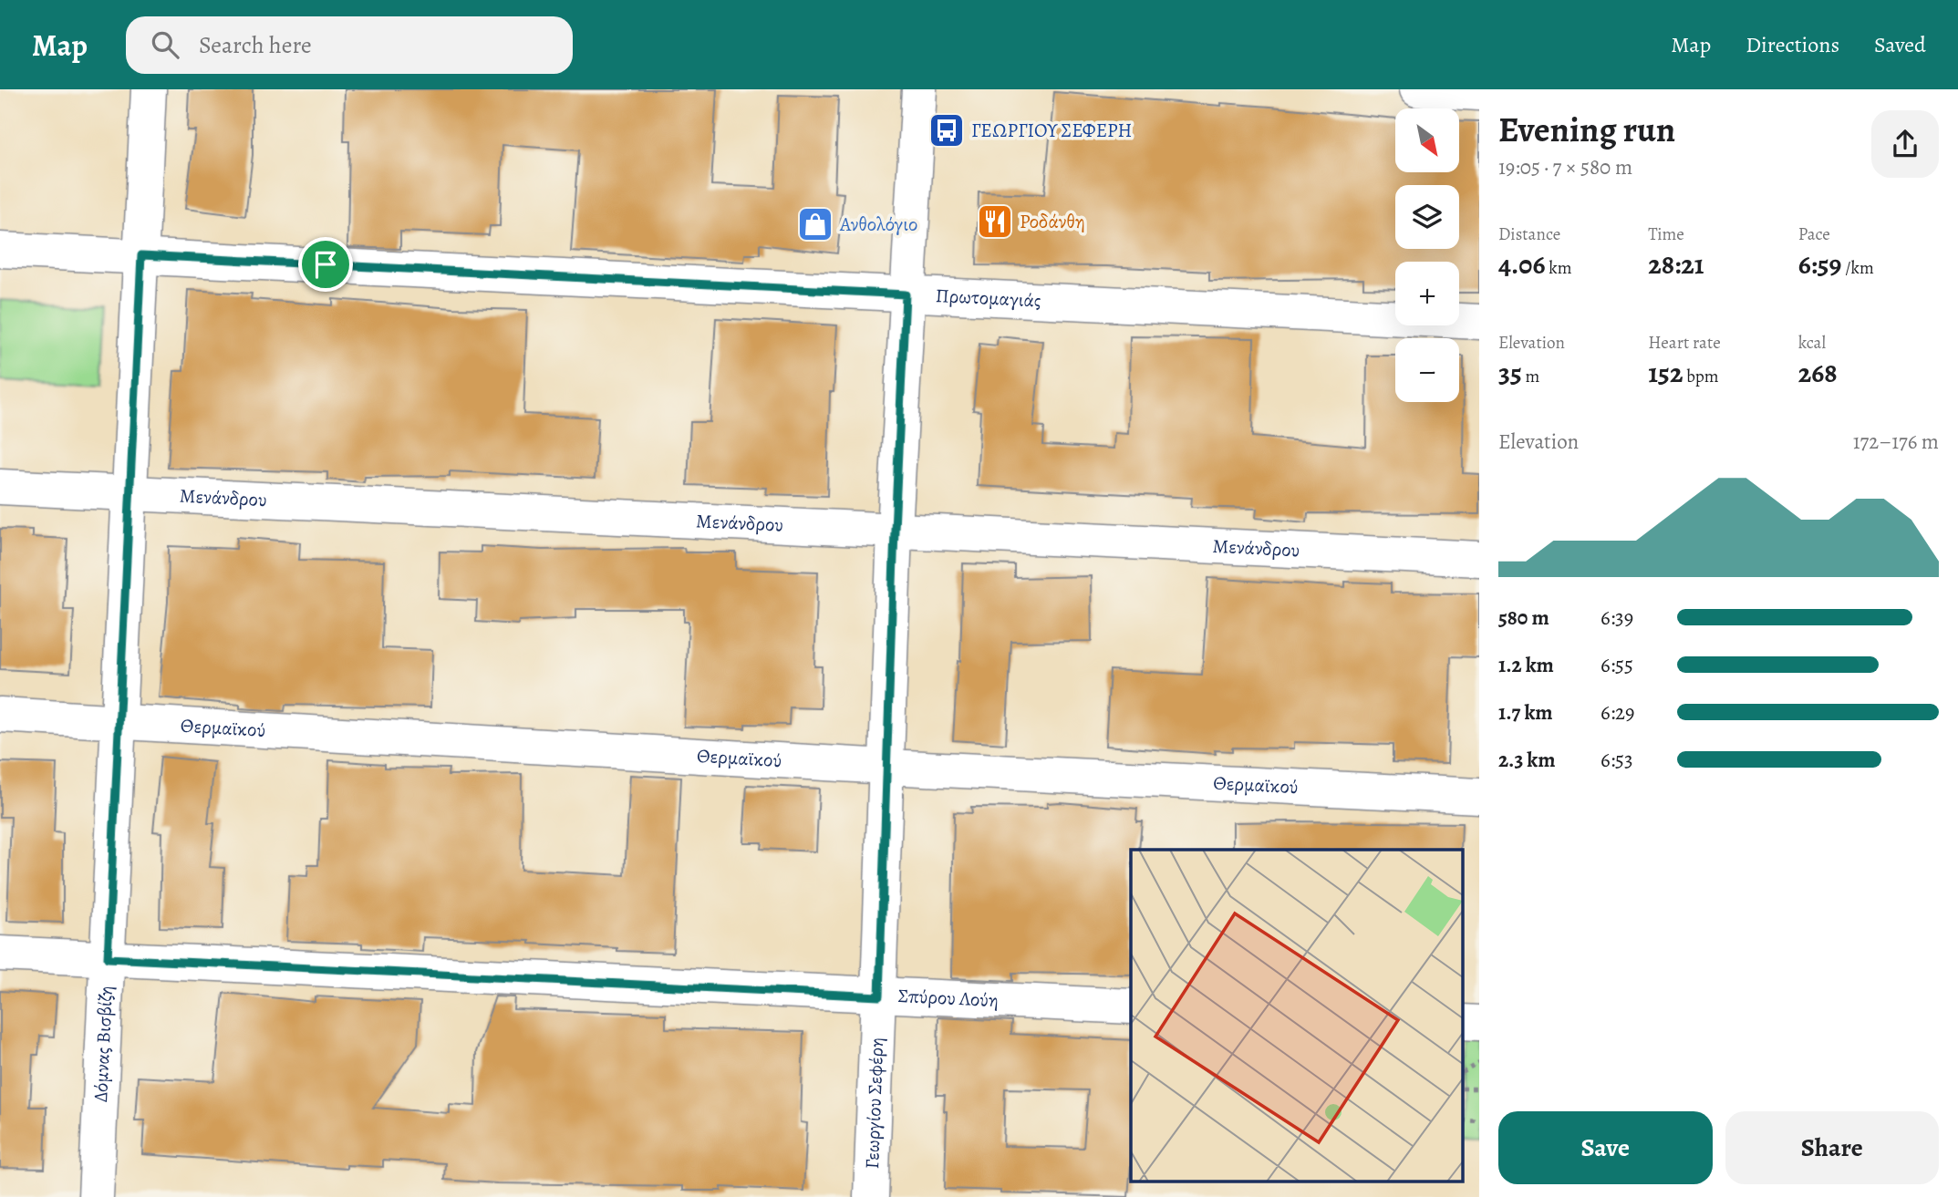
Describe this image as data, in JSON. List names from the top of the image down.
{
  "streets": {
    "street": [
      "Πρωτομαγιάς",
      "Μενάνδρου",
      "Θερμαϊκού",
      "Σπύρου Λούη",
      "Δόμνας Βισβίζη",
      "Γεωργίου Σεφέρη"
    ]
  },
  "crossings": [
    ["Πρωτομαγιάς", "Δόμνας Βισβίζη"],
    ["Πρωτομαγιάς", "Γεωργίου Σεφέρη"],
    ["Μενάνδρου", "Δόμνας Βισβίζη"],
    ["Μενάνδρου", "Γεωργίου Σεφέρη"],
    ["Θερμαϊκού", "Δόμνας Βισβίζη"],
    ["Θερμαϊκού", "Γεωργίου Σεφέρη"],
    ["Σπύρου Λούη", "Δόμνας Βισβίζη"],
    ["Σπύρου Λούη", "Γεωργίου Σεφέρη"]
  ],
  "places": {
    "bus stop": ["ΓΕΩΡΓΙΟΥ ΣΕΦΕΡΗ"],
    "restaurant": ["Ροδάνθη"],
    "shop": ["Ανθολόγιο"]
  },
  "north": "bottom right",
  "page": {
    "header": "Map",
    "search": "Search here",
    "nav": ["Map", "Directions", "Saved"],
    "heading": ["Evening run", "19:05 · 7 × 580 m"],
    "map_buttons": ["+", "−"],
    "stats": [
      ["Distance", "4.06 km"],
      ["Time", "28:21"],
      ["Pace", "6:59 /km"],
      ["Elevation", "35 m"],
      ["Heart rate", "152 bpm"],
      ["kcal", "268"]
    ],
    "chart": ["Elevation", "172–176 m"],
    "list": [
      {
        "name": "580 m",
        "note": "6:39"
      },
      {
        "name": "1.2 km",
        "note": "6:55"
      },
      {
        "name": "1.7 km",
        "note": "6:29"
      },
      {
        "name": "2.3 km",
        "note": "6:53"
      }
    ],
    "buttons": ["Save", "Share"]
  }
}
